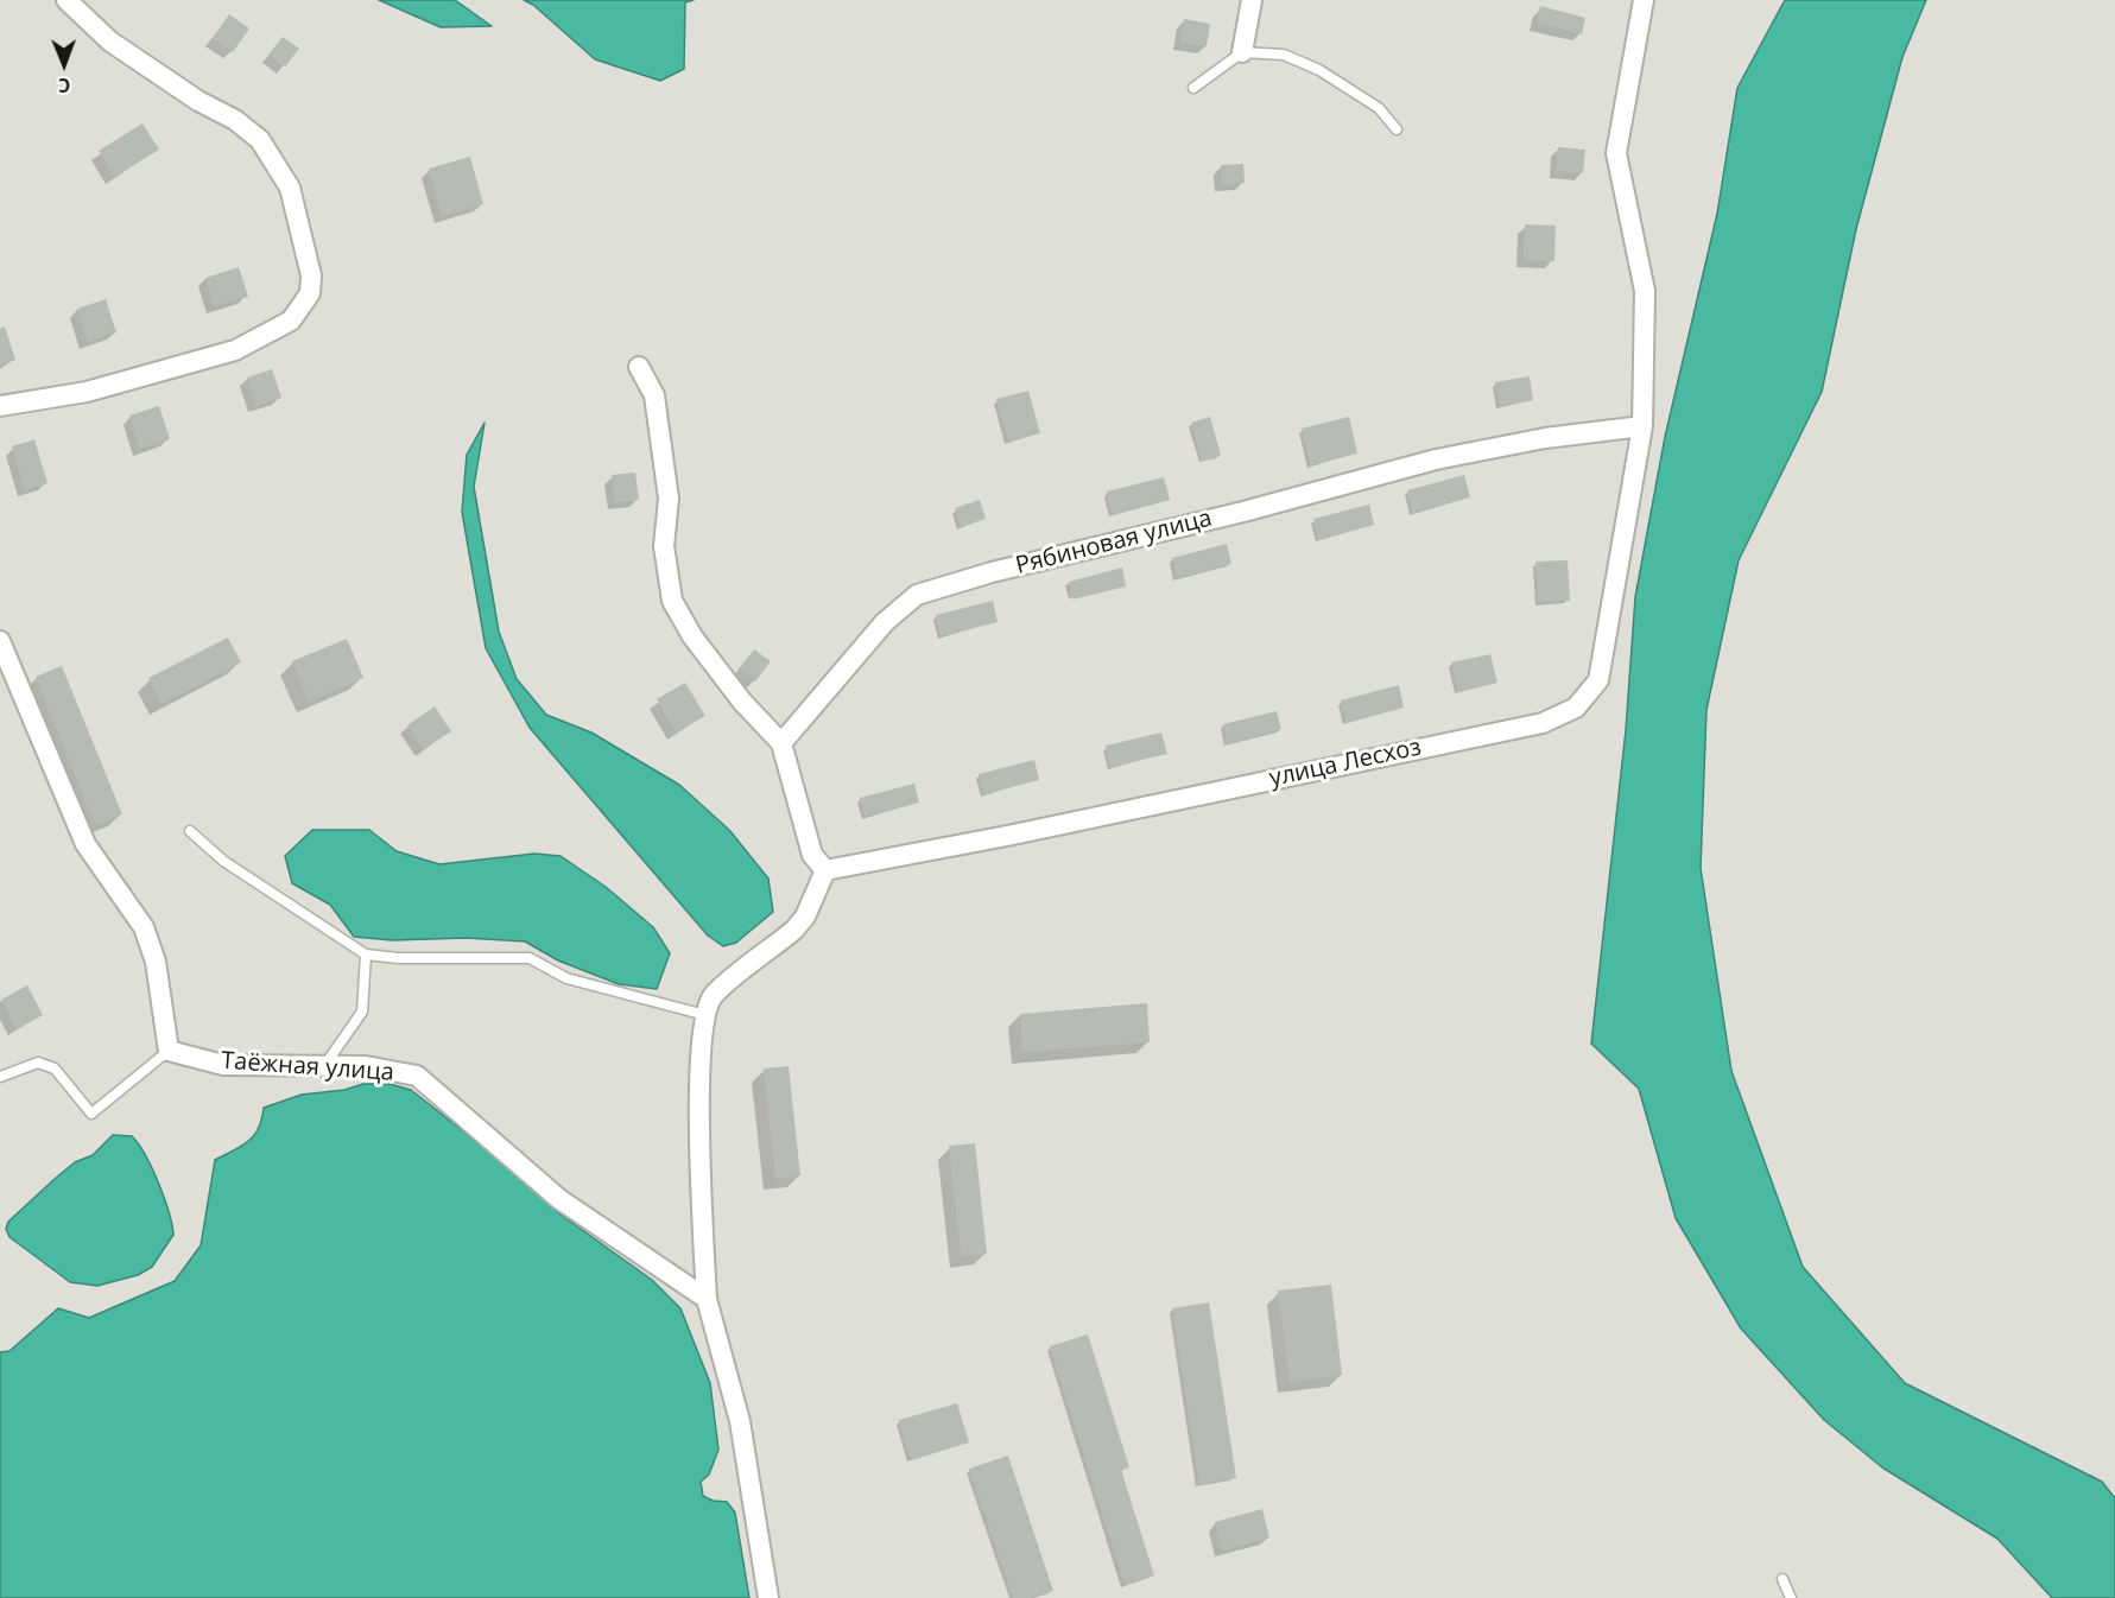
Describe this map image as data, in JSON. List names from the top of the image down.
{
  "streets": {
    "street": ["Рябиновая улица", "улица Лесхоз", "Таёжная улица"]
  },
  "crossings": [
    ["Рябиновая улица", "улица Лесхоз"]
  ],
  "north": "bottom"
}
